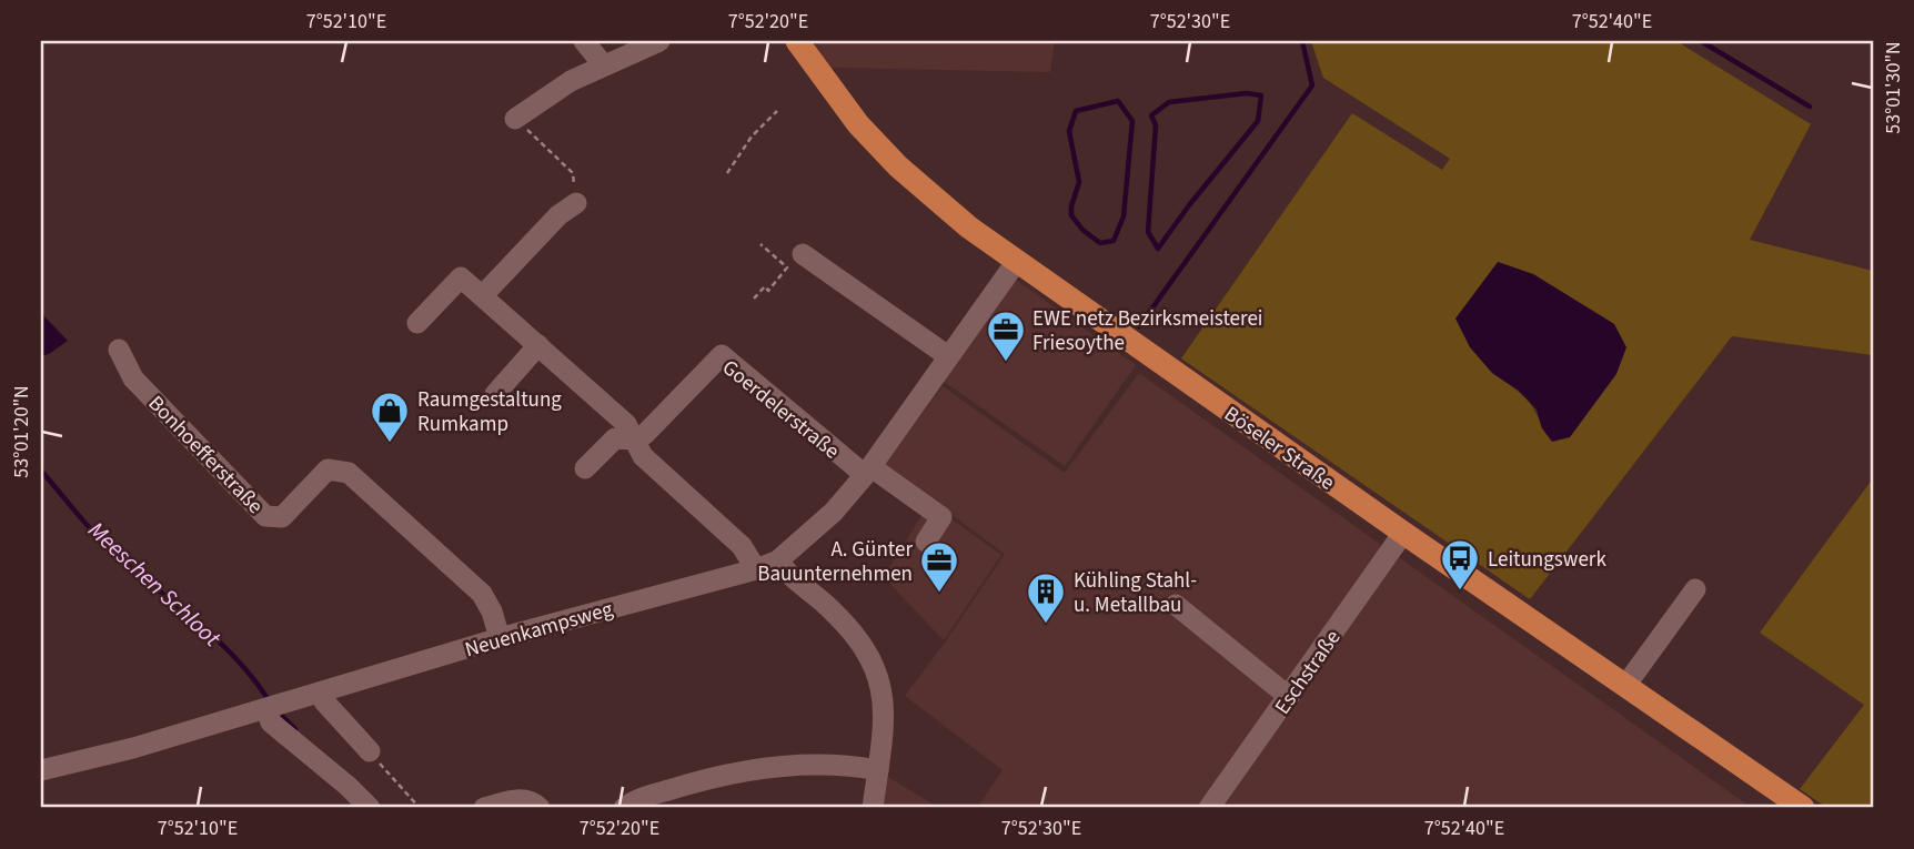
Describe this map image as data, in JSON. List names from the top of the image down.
{
  "streets": {
    "main road": ["Böseler Straße"],
    "street": [
      "Goerdelerstraße",
      "Bonhoefferstraße",
      "Neuenkampsweg",
      "Eschstraße"
    ]
  },
  "crossings": [
    ["Goerdelerstraße", "Neuenkampsweg"],
    ["Böseler Straße", "Neuenkampsweg"],
    ["Böseler Straße", "Eschstraße"],
    ["Bonhoefferstraße", "Neuenkampsweg"]
  ],
  "water": ["Meeschen Schloot"],
  "places": {
    "office": ["EWE netz Bezirksmeisterei Friesoythe", "A. Günter Bauunternehmen"],
    "shop": ["Raumgestaltung Rumkamp"],
    "bus stop": ["Leitungswerk"],
    "building": ["Kühling Stahl- u. Metallbau"]
  },
  "coordinates": [
    "7°52'10\"E",
    "7°52'20\"E",
    "7°52'30\"E",
    "7°52'40\"E",
    "53°01'30\"N",
    "53°01'20\"N"
  ]
}
